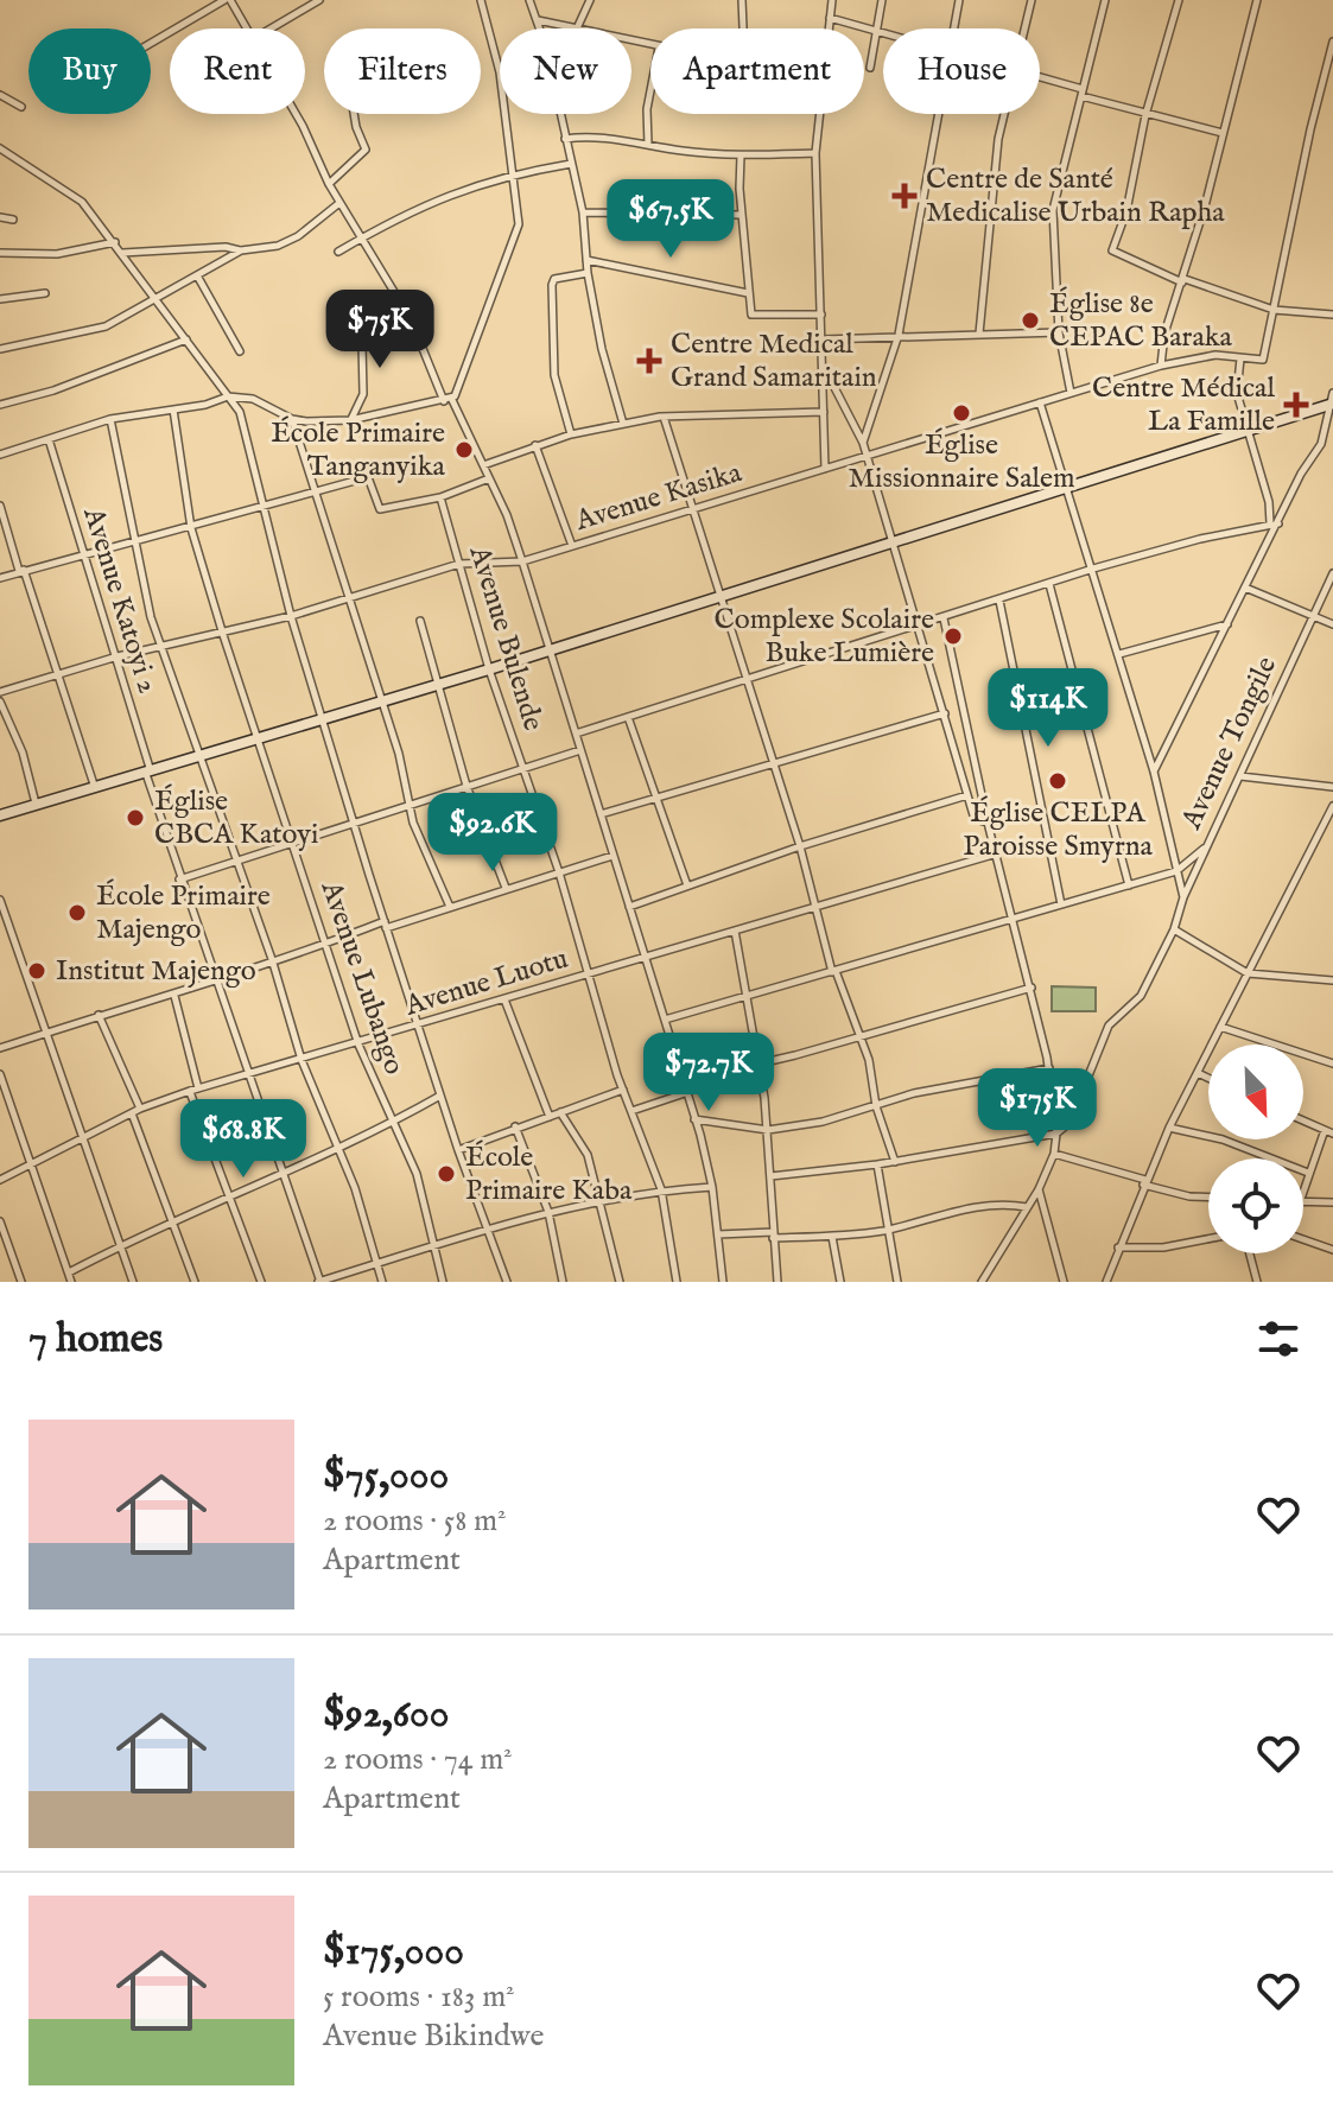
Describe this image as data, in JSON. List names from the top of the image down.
{
  "streets": {
    "street": [
      "Avenue Kasika",
      "Avenue Katoyi 2",
      "Avenue Bulende",
      "Avenue Tongile",
      "Avenue Lubango",
      "Avenue Luotu"
    ]
  },
  "crossings": [
    ["Avenue Kasika", "Avenue Katoyi 2"],
    ["Avenue Kasika", "Avenue Bulende"],
    ["Avenue Kasika", "Avenue Lubango"],
    ["Avenue Katoyi 2", "Avenue Luotu"],
    ["Avenue Bulende", "Avenue Luotu"],
    ["Avenue Lubango", "Avenue Luotu"]
  ],
  "places": {
    "health": ["Centre de Santé Medicalise Urbain Rapha", "Centre Medical Grand Samaritain", "Centre Médical La Famille"],
    "other": [
      "Église 8e CEPAC Baraka",
      "Église Missionnaire Salem",
      "École Primaire Tanganyika",
      "Complexe Scolaire Buke Lumière",
      "Église CELPA Paroisse Smyrna",
      "Église CBCA Katoyi",
      "École Primaire Majengo",
      "Institut Majengo",
      "École Primaire Kaba"
    ]
  },
  "north": "bottom right",
  "page": {
    "chip": [
      "Buy",
      "Rent",
      "Filters",
      "New",
      "Apartment",
      "House"
    ],
    "price": [
      "$67.5K",
      "$75K",
      "$114K",
      "$92.6K",
      "$72.7K",
      "$175K",
      "$68.8K"
    ],
    "heading": "7 homes",
    "list": [
      {
        "name": "$75,000",
        "note": "2 rooms · 58 m² · Apartment"
      },
      {
        "name": "$92,600",
        "note": "2 rooms · 74 m² · Apartment"
      },
      {
        "name": "$175,000",
        "note": "5 rooms · 183 m² · Avenue Bikindwe"
      }
    ]
  }
}
